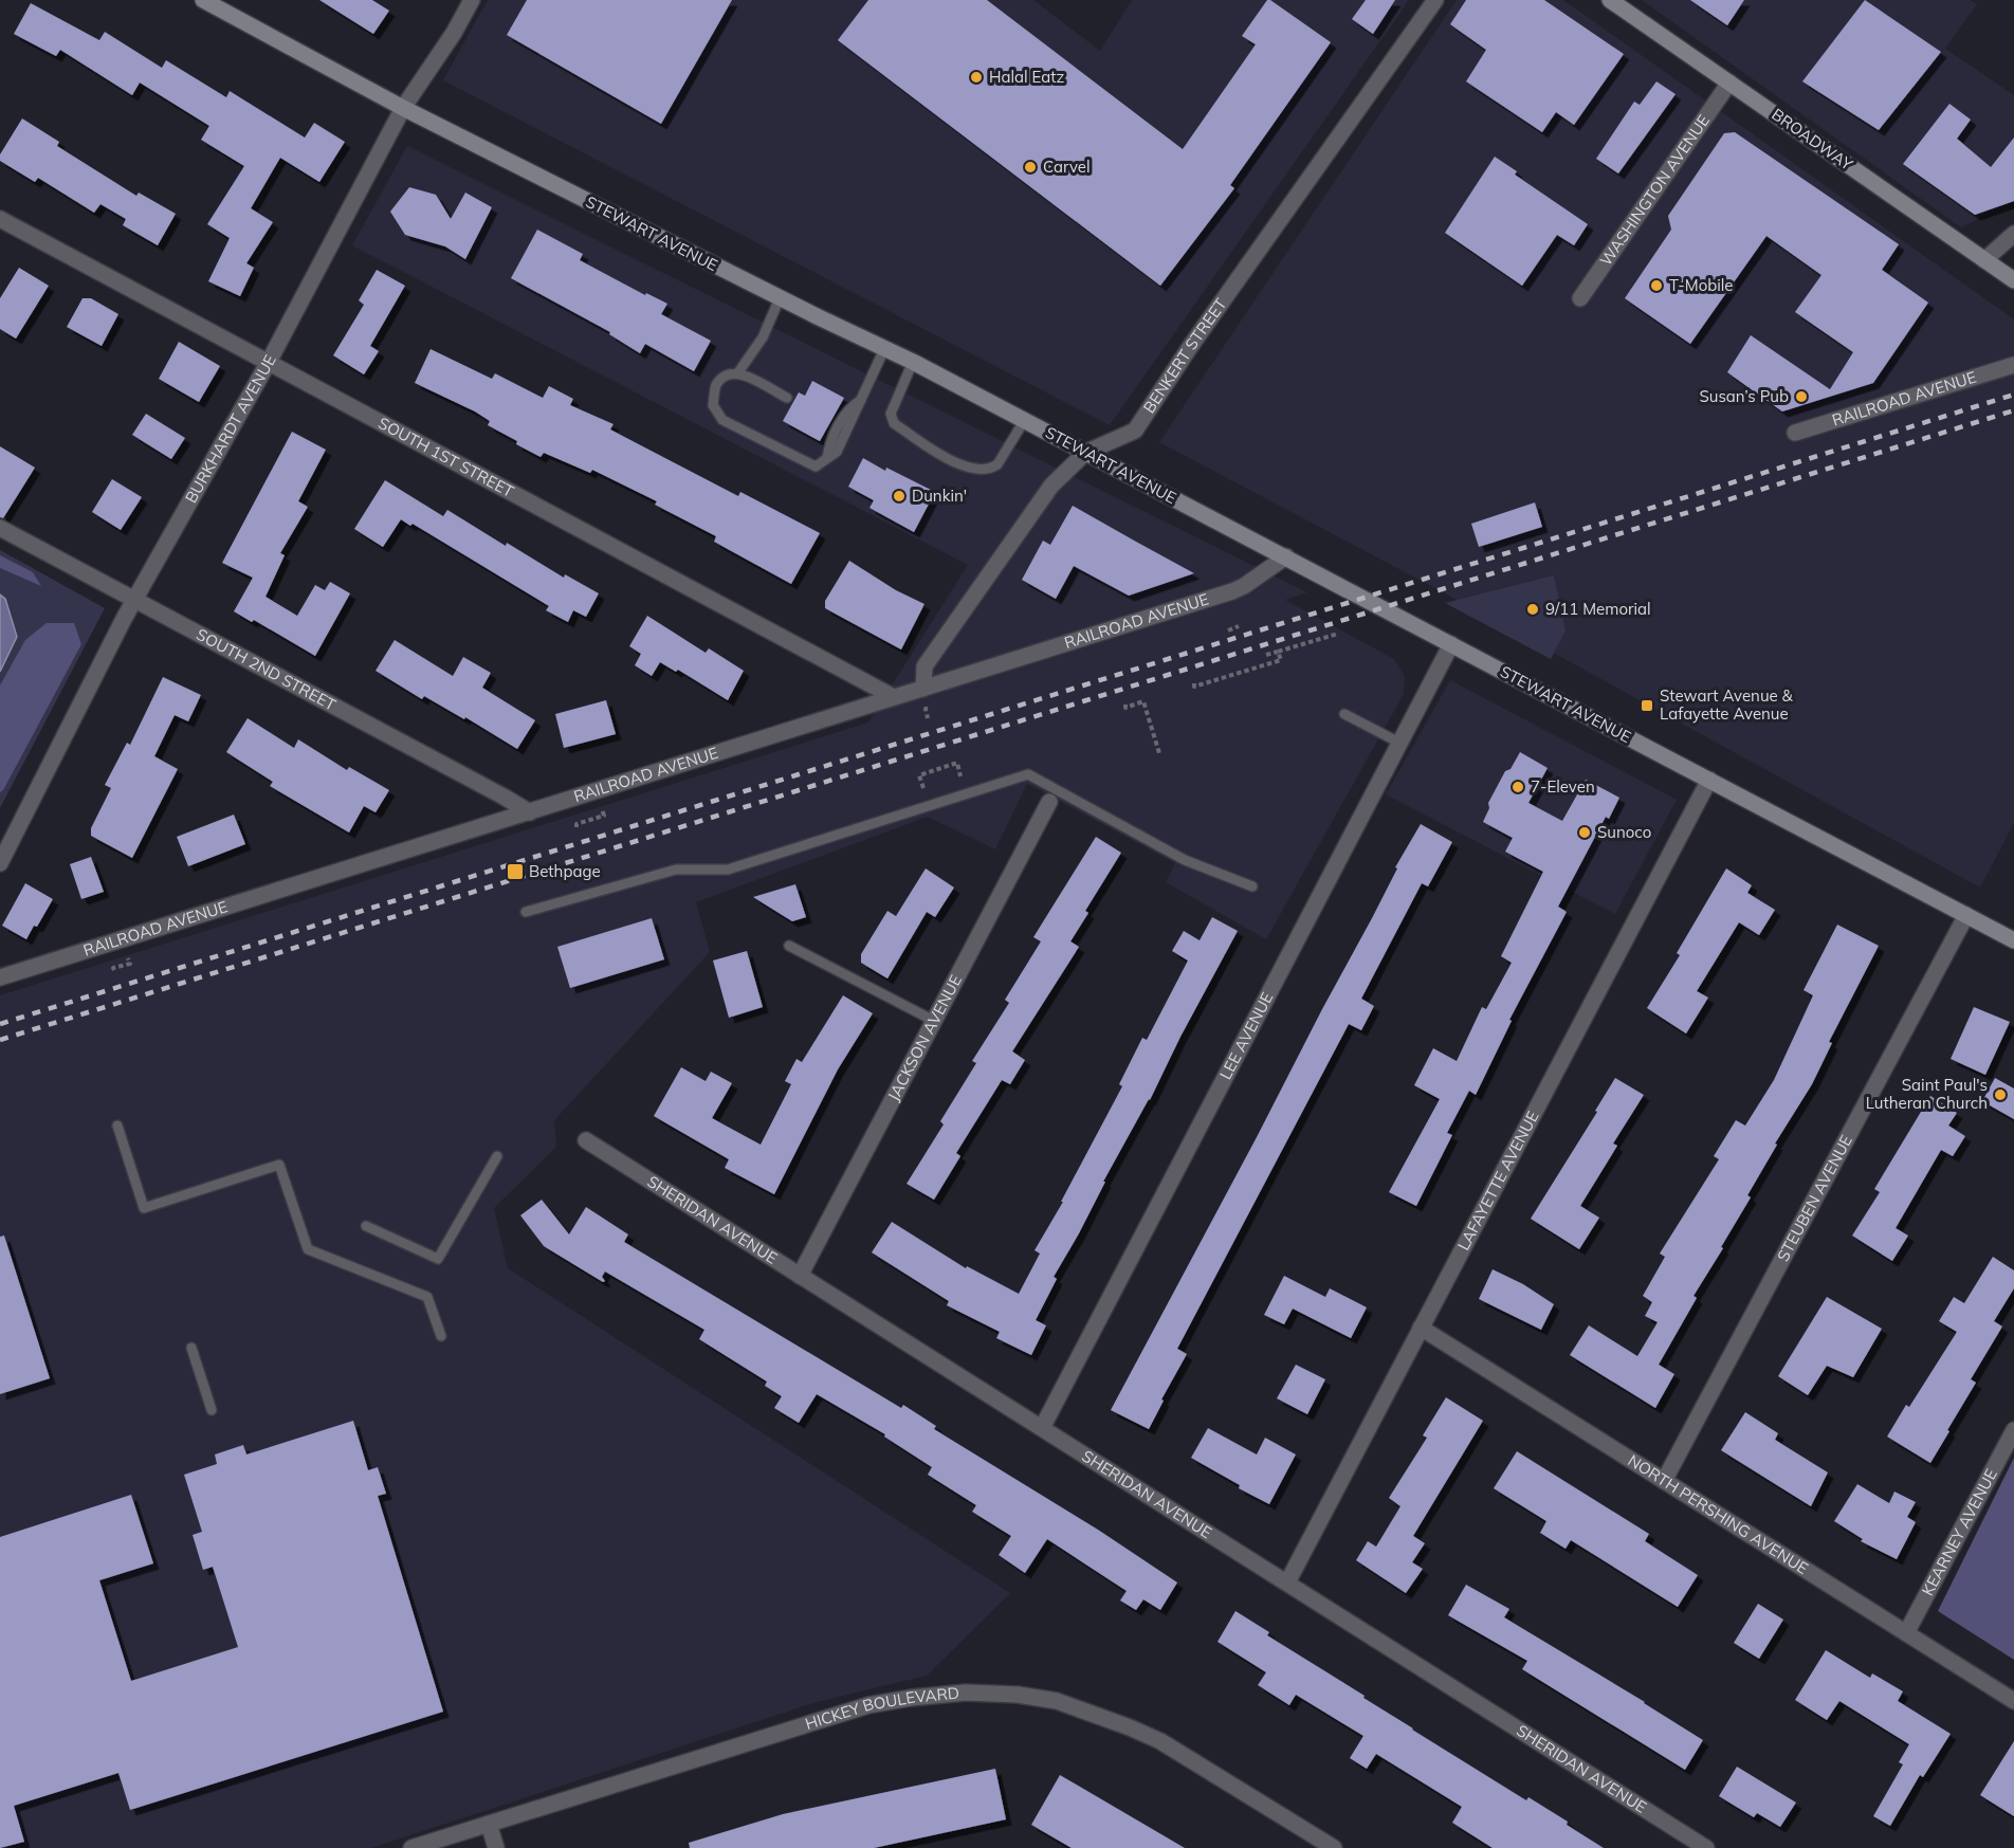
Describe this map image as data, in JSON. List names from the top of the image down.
{
  "streets": {
    "main road": ["BROADWAY", "STEWART AVENUE"],
    "street": [
      "WASHINGTON AVENUE",
      "BENKERT STREET",
      "RAILROAD AVENUE",
      "BURKHARDT AVENUE",
      "SOUTH 1ST STREET",
      "SOUTH 2ND STREET",
      "LEE AVENUE",
      "JACKSON AVENUE",
      "LAFAYETTE AVENUE",
      "STEUBEN AVENUE",
      "SHERIDAN AVENUE",
      "NORTH PERSHING AVENUE",
      "KEARNEY AVENUE",
      "HICKEY BOULEVARD"
    ]
  },
  "crossings": [
    ["BROADWAY", "WASHINGTON AVENUE"],
    ["STEWART AVENUE", "BENKERT STREET"],
    ["STEWART AVENUE", "RAILROAD AVENUE"],
    ["STEWART AVENUE", "BURKHARDT AVENUE"],
    ["STEWART AVENUE", "LEE AVENUE"],
    ["STEWART AVENUE", "LAFAYETTE AVENUE"],
    ["STEWART AVENUE", "STEUBEN AVENUE"],
    ["BENKERT STREET", "RAILROAD AVENUE"],
    ["RAILROAD AVENUE", "SOUTH 1ST STREET"],
    ["RAILROAD AVENUE", "SOUTH 2ND STREET"],
    ["BURKHARDT AVENUE", "SOUTH 1ST STREET"],
    ["BURKHARDT AVENUE", "SOUTH 2ND STREET"],
    ["LEE AVENUE", "SHERIDAN AVENUE"],
    ["JACKSON AVENUE", "SHERIDAN AVENUE"],
    ["LAFAYETTE AVENUE", "SHERIDAN AVENUE"],
    ["LAFAYETTE AVENUE", "NORTH PERSHING AVENUE"],
    ["STEUBEN AVENUE", "NORTH PERSHING AVENUE"],
    ["NORTH PERSHING AVENUE", "KEARNEY AVENUE"]
  ],
  "places": {
    "other": [
      "Halal Eatz",
      "Carvel",
      "T-Mobile",
      "Susan’s Pub",
      "Dunkin'",
      "9/11 Memorial",
      "7-Eleven",
      "Sunoco",
      "Saint Paul's Lutheran Church"
    ],
    "transit": ["Stewart Avenue & Lafayette Avenue", "Bethpage"]
  }
}
